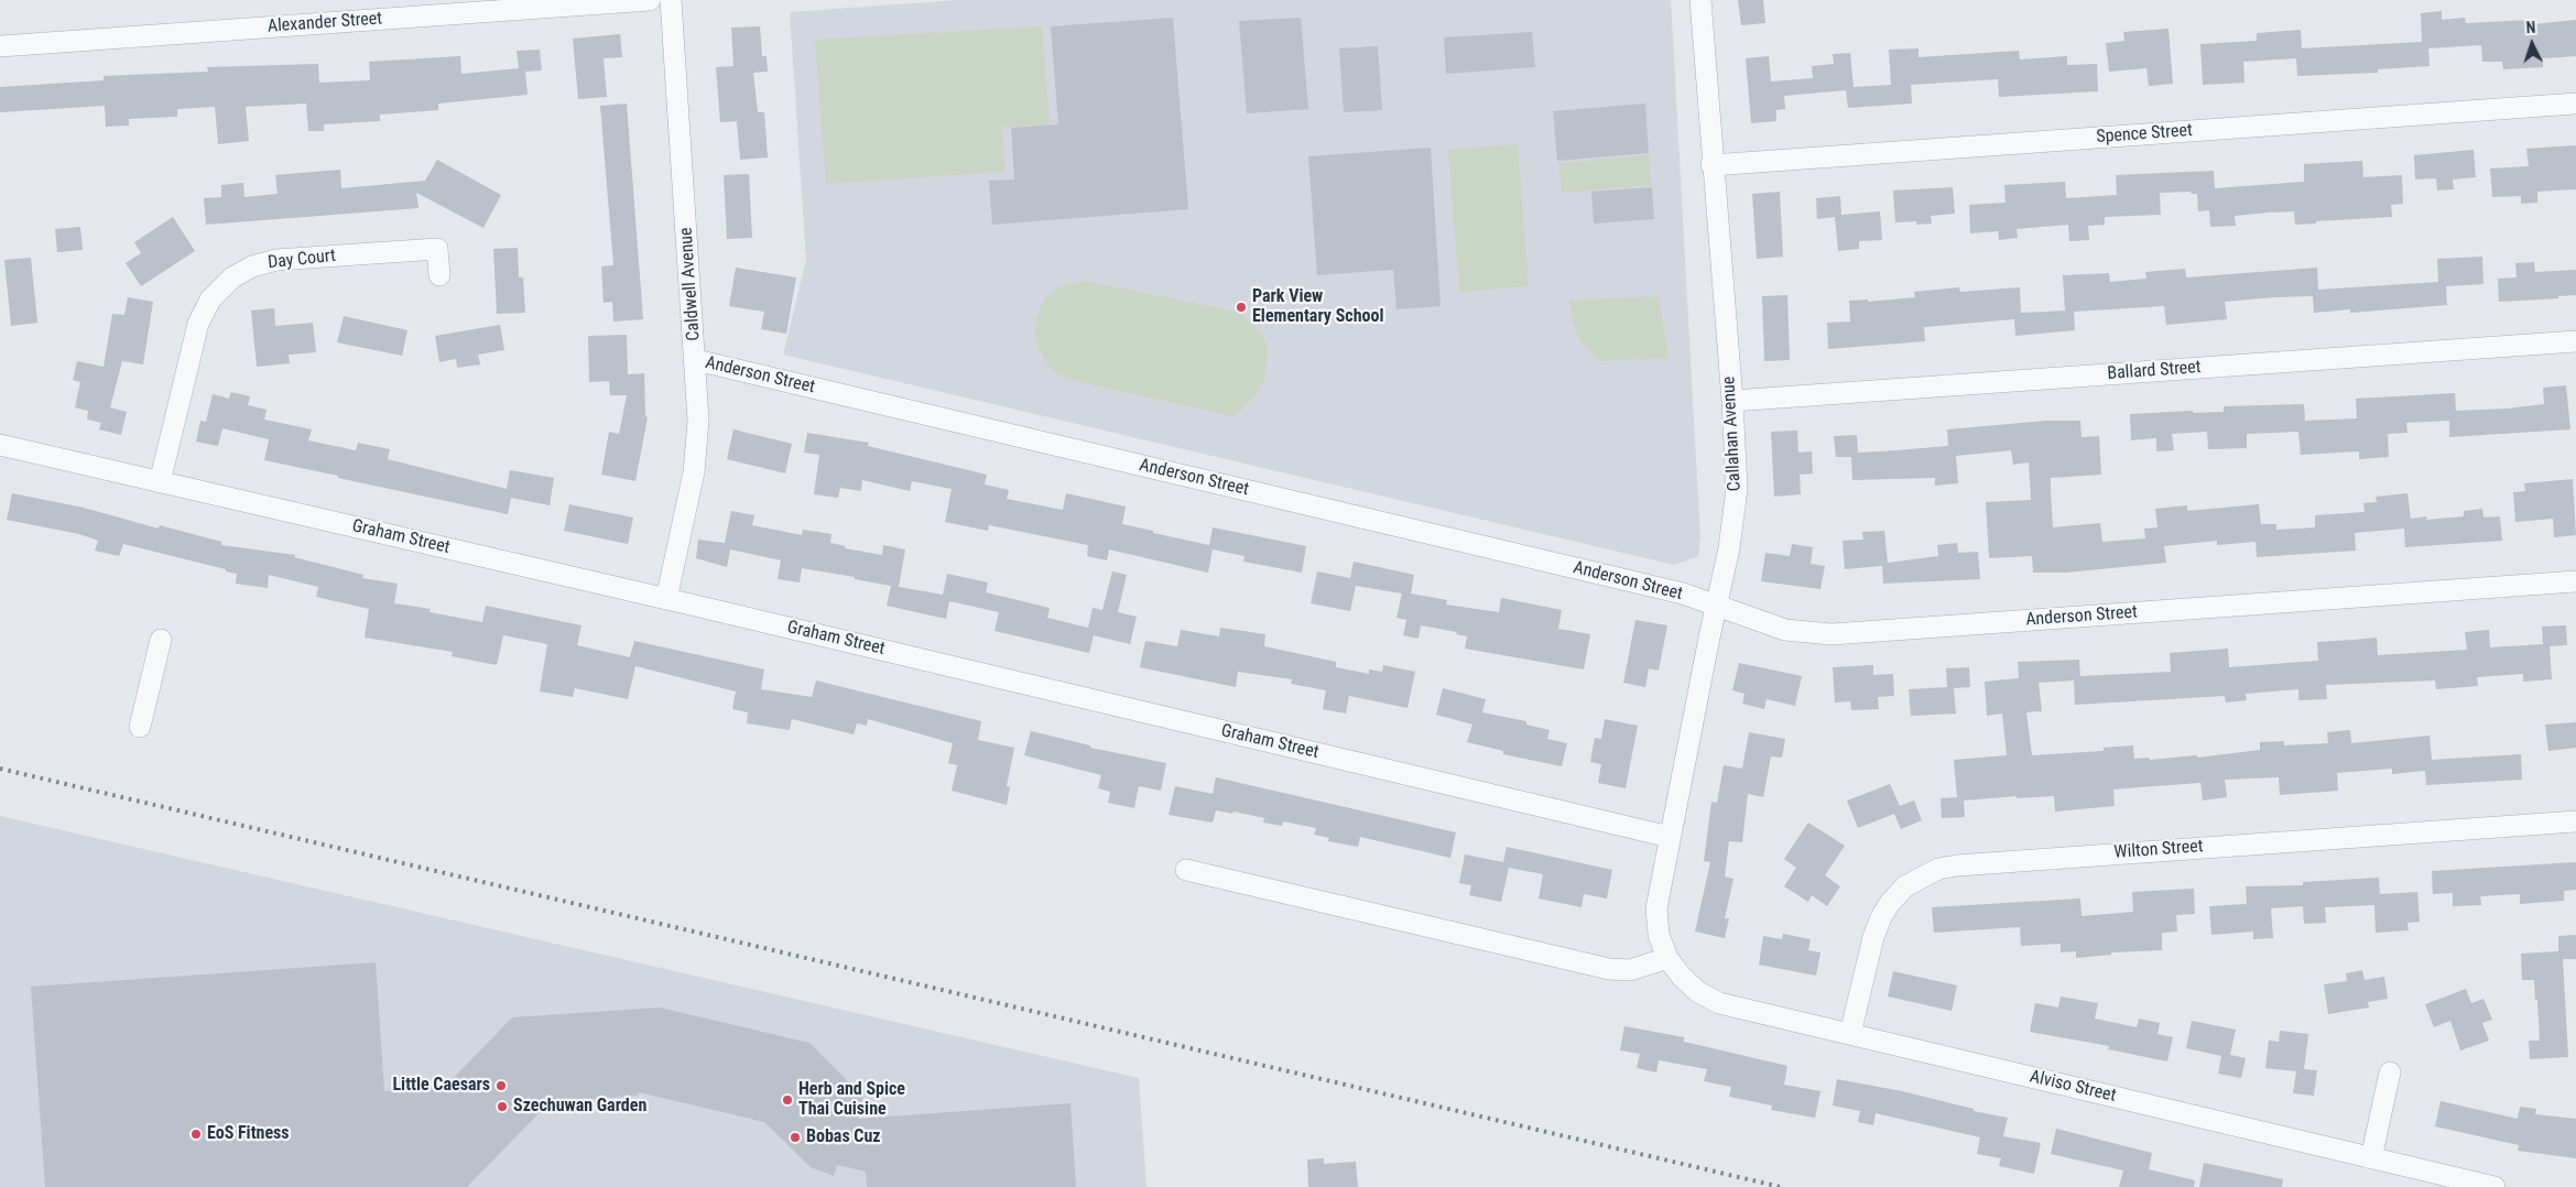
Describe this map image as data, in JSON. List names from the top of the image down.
{
  "streets": {
    "street": [
      "Alexander Street",
      "Spence Street",
      "Day Court",
      "Caldwell Avenue",
      "Ballard Street",
      "Anderson Street",
      "Callahan Avenue",
      "Graham Street",
      "Wilton Street",
      "Alviso Street"
    ]
  },
  "crossings": [
    ["Spence Street", "Callahan Avenue"],
    ["Day Court", "Graham Street"],
    ["Caldwell Avenue", "Anderson Street"],
    ["Caldwell Avenue", "Graham Street"],
    ["Ballard Street", "Callahan Avenue"],
    ["Anderson Street", "Callahan Avenue"],
    ["Callahan Avenue", "Graham Street"],
    ["Callahan Avenue", "Alviso Street"],
    ["Wilton Street", "Alviso Street"]
  ],
  "places": [
    "Park View Elementary School",
    "Little Caesars",
    "Herb and Spice Thai Cuisine",
    "Szechuwan Garden",
    "EoS Fitness",
    "Bobas Cuz"
  ],
  "north": "top"
}
